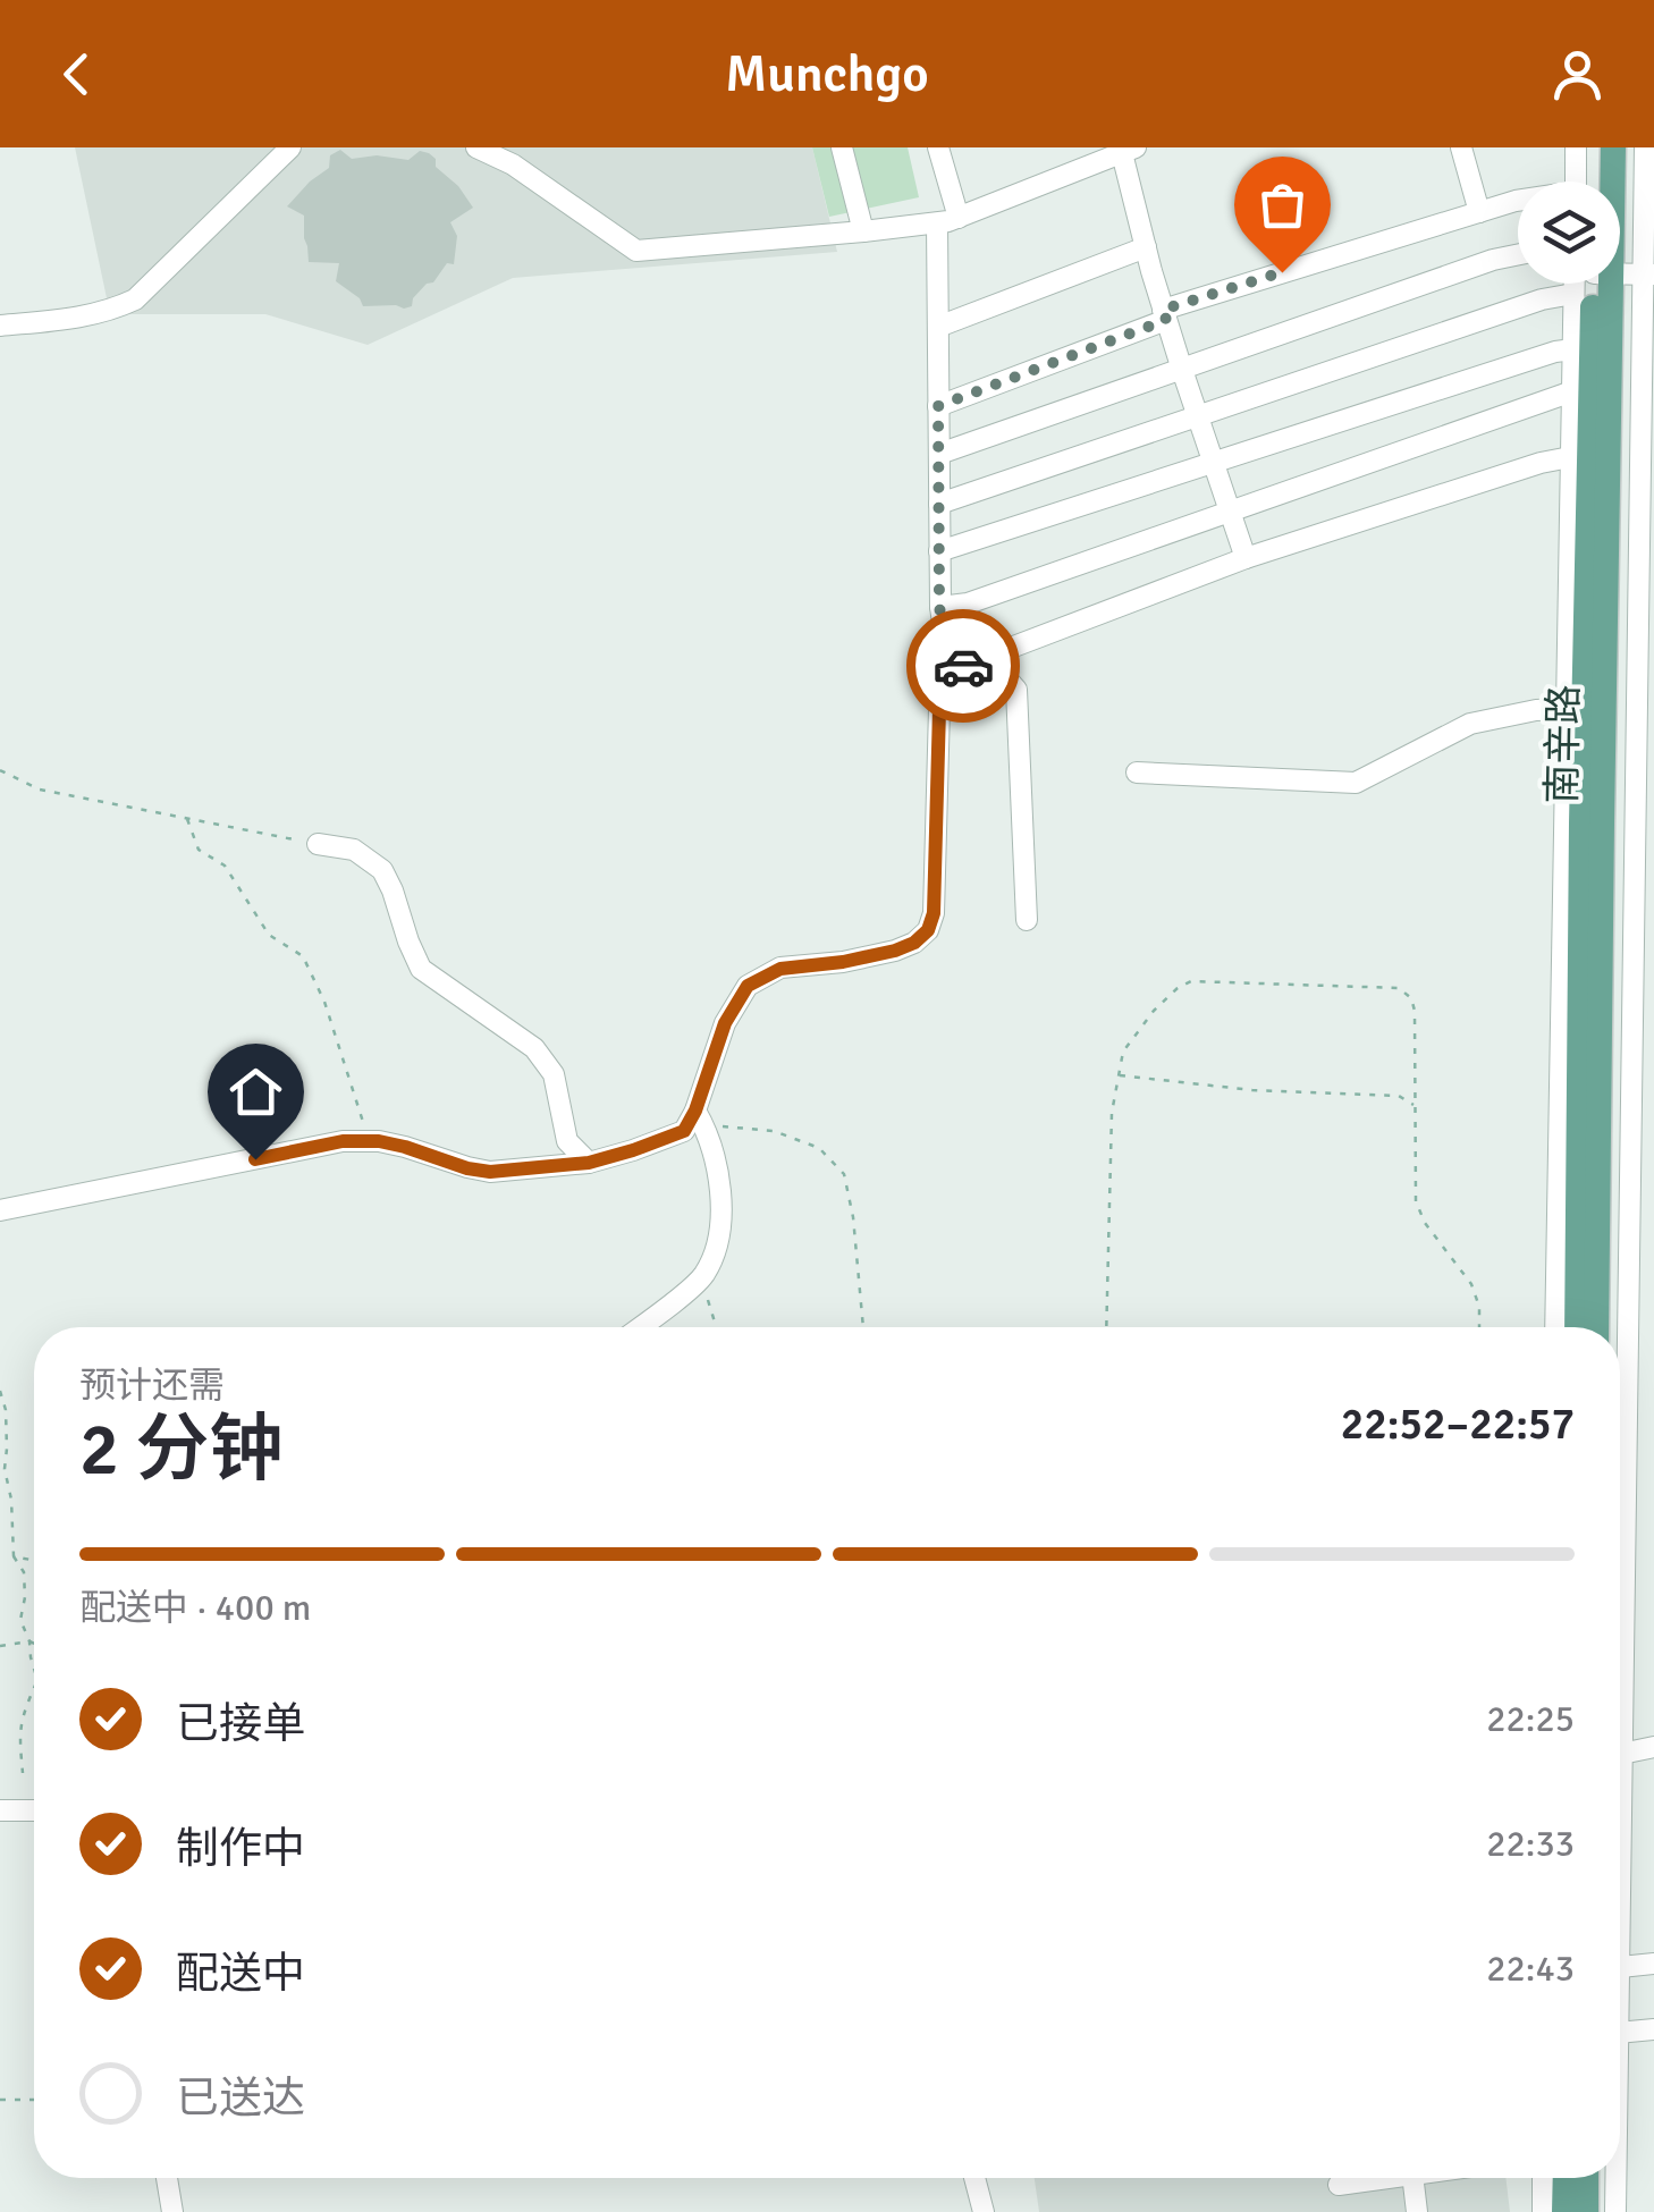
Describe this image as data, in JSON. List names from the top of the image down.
{
  "streets": {
    "main road": ["南辛路"]
  },
  "page": {
    "header": "Munchgo",
    "heading": ["2 分钟", "预计还需", "22:52–22:57"],
    "bar": "配送中 · 400 m",
    "list": [
      ["已接单", "22:25"],
      ["制作中", "22:33"],
      ["配送中", "22:43"],
      "已送达"
    ]
  }
}
